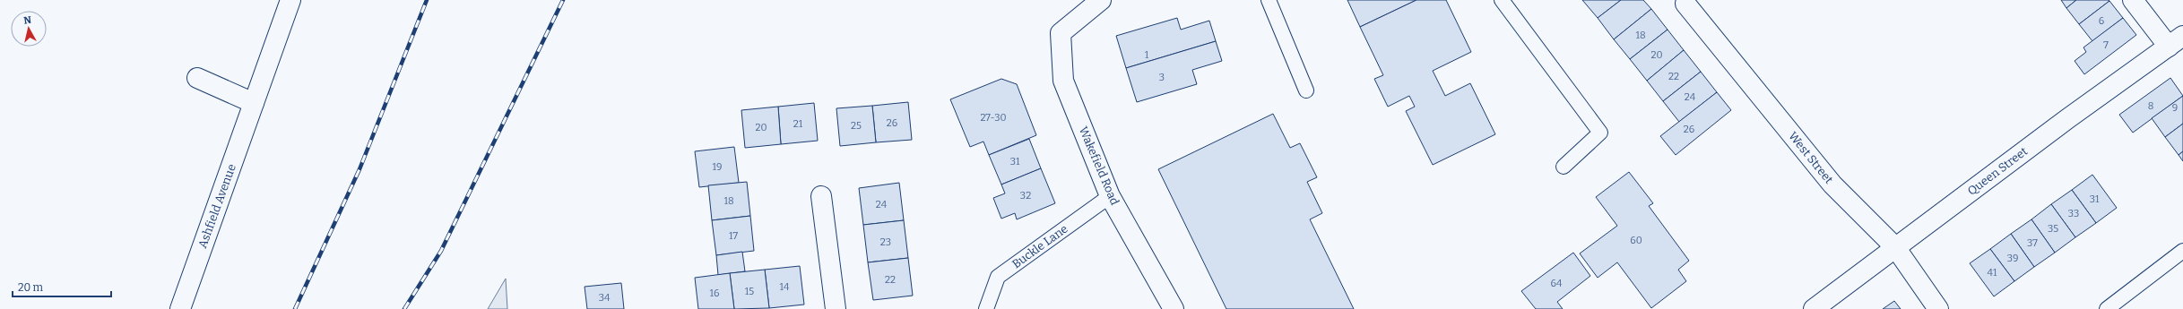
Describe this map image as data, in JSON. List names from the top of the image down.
{
  "streets": {
    "street": [
      "West Street",
      "Wakefield Road",
      "Queen Street",
      "Ashfield Avenue"
    ],
    "lane": ["Buckle Lane"]
  },
  "crossings": [
    ["West Street", "Queen Street"],
    ["Wakefield Road", "Buckle Lane"]
  ],
  "house_numbers": [
    "6",
    "18",
    "7",
    "1",
    "20",
    "22",
    "3",
    "24",
    "8",
    "9",
    "27-30",
    "26",
    "21",
    "25",
    "20",
    "26",
    "31",
    "19",
    "32",
    "31",
    "18",
    "24",
    "33",
    "35",
    "17",
    "60",
    "23",
    "37",
    "39",
    "41",
    "22",
    "64",
    "14",
    "15",
    "16",
    "34"
  ],
  "scale_bar": "20 m",
  "north": "top"
}
